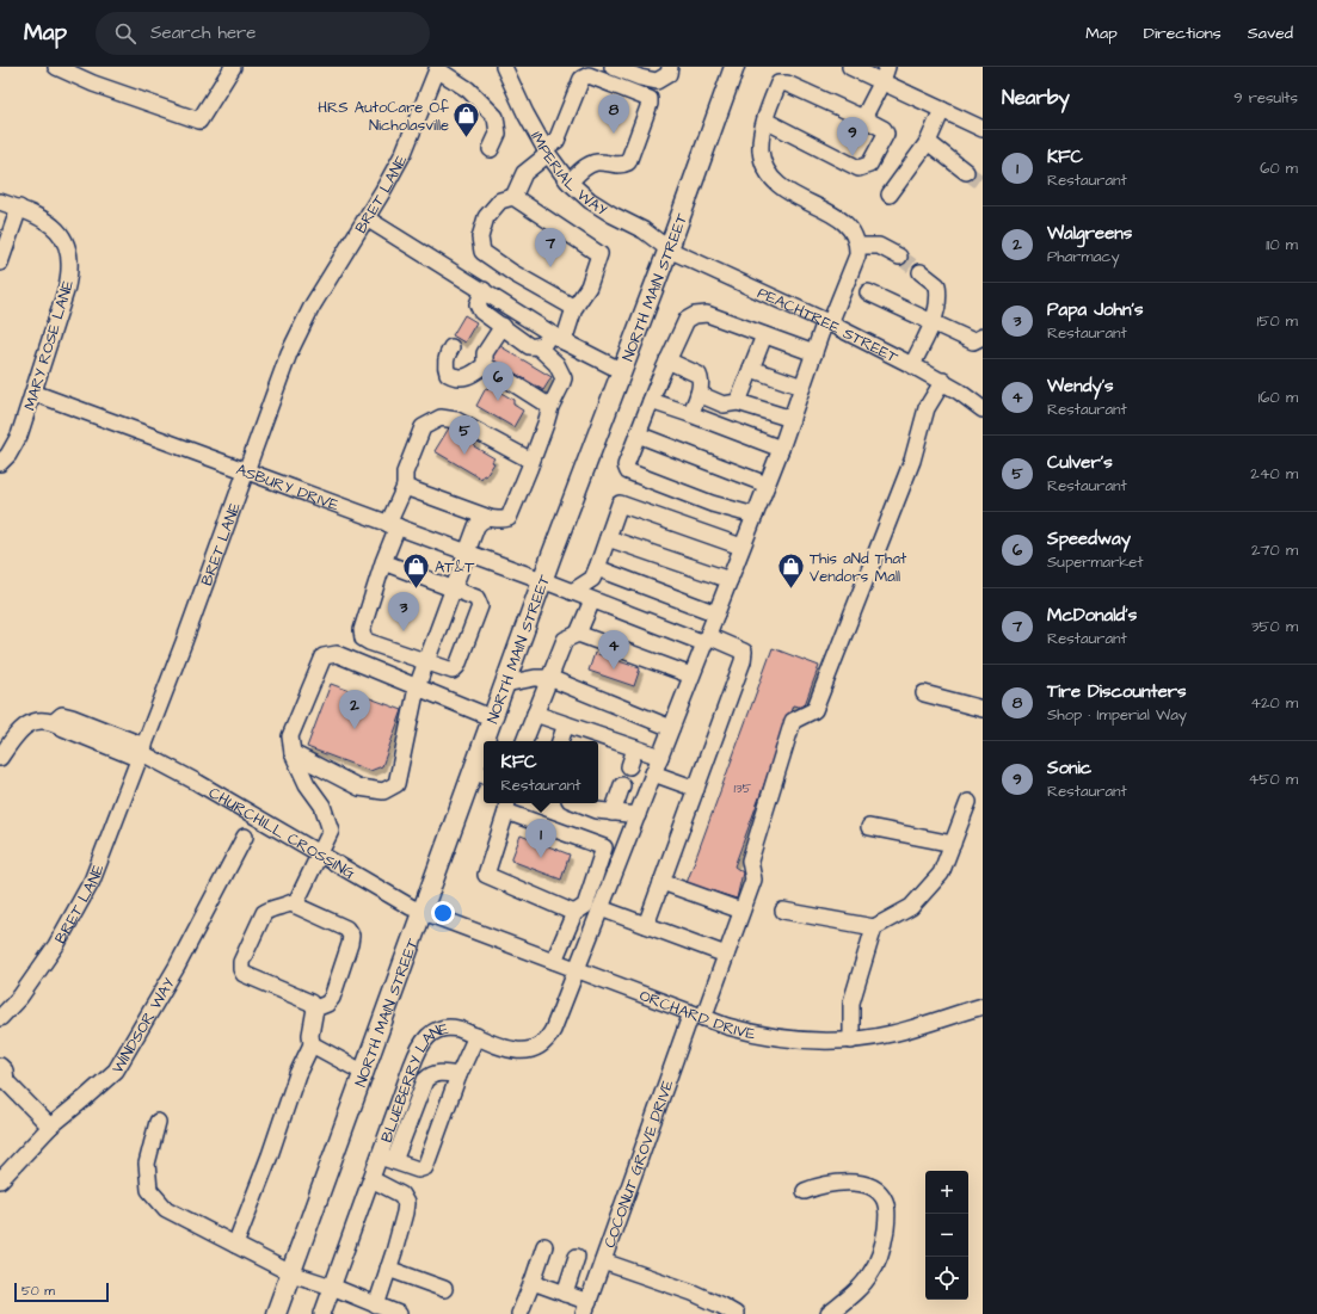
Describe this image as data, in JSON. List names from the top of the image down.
{
  "streets": {
    "main road": ["NORTH MAIN STREET"],
    "street": [
      "IMPERIAL WAY",
      "BRET LANE",
      "PEACHTREE STREET",
      "MARY ROSE LANE",
      "ASBURY DRIVE",
      "CHURCHILL CROSSING",
      "ORCHARD DRIVE",
      "WINDSOR WAY",
      "BLUEBERRY LANE",
      "COCONUT GROVE DRIVE"
    ]
  },
  "crossings": [
    ["IMPERIAL WAY", "NORTH MAIN STREET"],
    ["IMPERIAL WAY", "PEACHTREE STREET"],
    ["BRET LANE", "ASBURY DRIVE"],
    ["BRET LANE", "CHURCHILL CROSSING"],
    ["NORTH MAIN STREET", "PEACHTREE STREET"],
    ["NORTH MAIN STREET", "ASBURY DRIVE"],
    ["NORTH MAIN STREET", "CHURCHILL CROSSING"],
    ["NORTH MAIN STREET", "ORCHARD DRIVE"],
    ["PEACHTREE STREET", "COCONUT GROVE DRIVE"],
    ["MARY ROSE LANE", "ASBURY DRIVE"],
    ["CHURCHILL CROSSING", "ORCHARD DRIVE"],
    ["ORCHARD DRIVE", "BLUEBERRY LANE"],
    ["ORCHARD DRIVE", "COCONUT GROVE DRIVE"]
  ],
  "places": {
    "shop": ["HRS AutoCare Of Nicholasville", "AT&T", "This aNd That Vendors Mall"]
  },
  "house_numbers": ["135"],
  "scale_bar": "50 m",
  "page": {
    "header": "Map",
    "search": "Search here",
    "nav": ["Map", "Directions", "Saved"],
    "heading": ["Nearby", "9 results"],
    "pins": [
      "8",
      "9",
      "7",
      "6",
      "5",
      "3",
      "4",
      "2",
      "1"
    ],
    "list": [
      {
        "mark": "1",
        "name": "KFC",
        "note": "Restaurant",
        "value": "60 m"
      },
      {
        "mark": "2",
        "name": "Walgreens",
        "note": "Pharmacy",
        "value": "110 m"
      },
      {
        "mark": "3",
        "name": "Papa John's",
        "note": "Restaurant",
        "value": "150 m"
      },
      {
        "mark": "4",
        "name": "Wendy's",
        "note": "Restaurant",
        "value": "160 m"
      },
      {
        "mark": "5",
        "name": "Culver's",
        "note": "Restaurant",
        "value": "240 m"
      },
      {
        "mark": "6",
        "name": "Speedway",
        "note": "Supermarket",
        "value": "270 m"
      },
      {
        "mark": "7",
        "name": "McDonald's",
        "note": "Restaurant",
        "value": "350 m"
      },
      {
        "mark": "8",
        "name": "Tire Discounters",
        "note": "Shop · Imperial Way",
        "value": "420 m"
      },
      {
        "mark": "9",
        "name": "Sonic",
        "note": "Restaurant",
        "value": "450 m"
      }
    ],
    "popup": ["KFC", "Restaurant"],
    "map_buttons": ["+", "−"],
    "scale": "50 m"
  }
}
